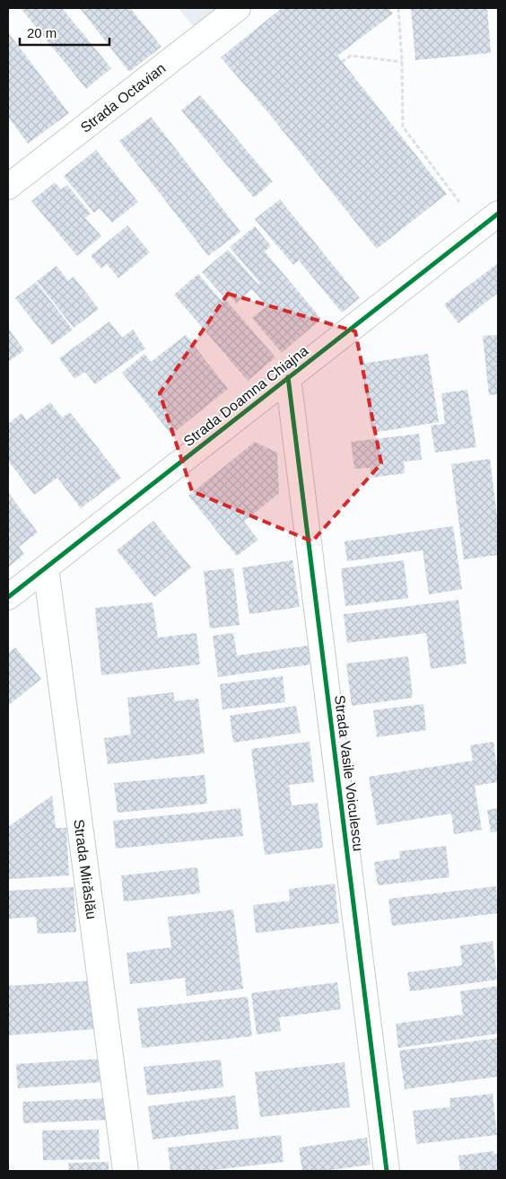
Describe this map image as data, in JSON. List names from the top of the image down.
{
  "streets": {
    "street": [
      "Strada Octavian",
      "Strada Doamna Chiajna",
      "Strada Vasile Voiculescu",
      "Strada Mirăslău"
    ]
  },
  "crossings": [
    ["Strada Doamna Chiajna", "Strada Vasile Voiculescu"],
    ["Strada Doamna Chiajna", "Strada Mirăslău"]
  ],
  "scale_bar": "20 m"
}
